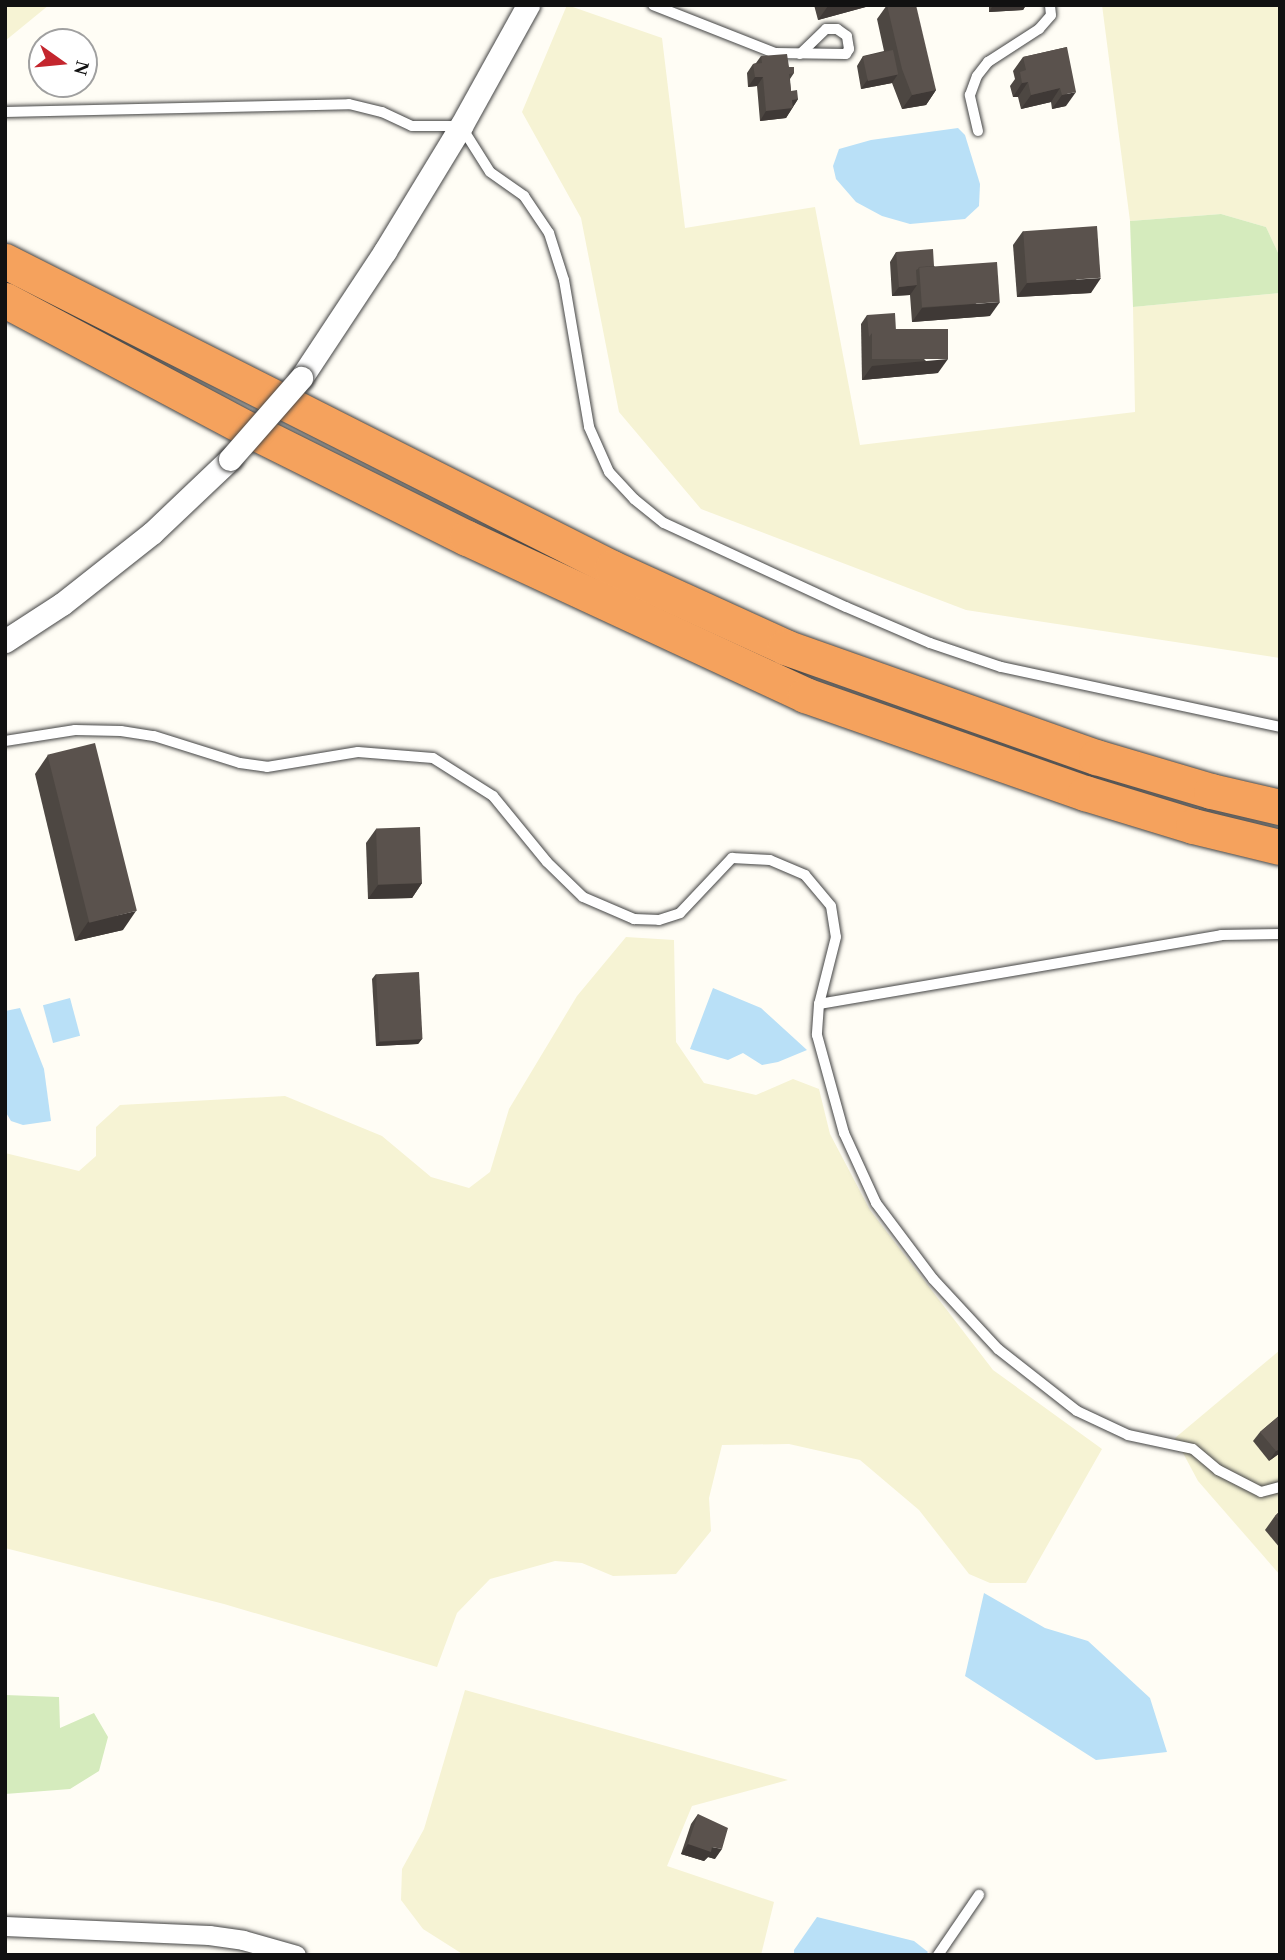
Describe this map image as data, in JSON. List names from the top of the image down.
{
  "north": "right"
}
